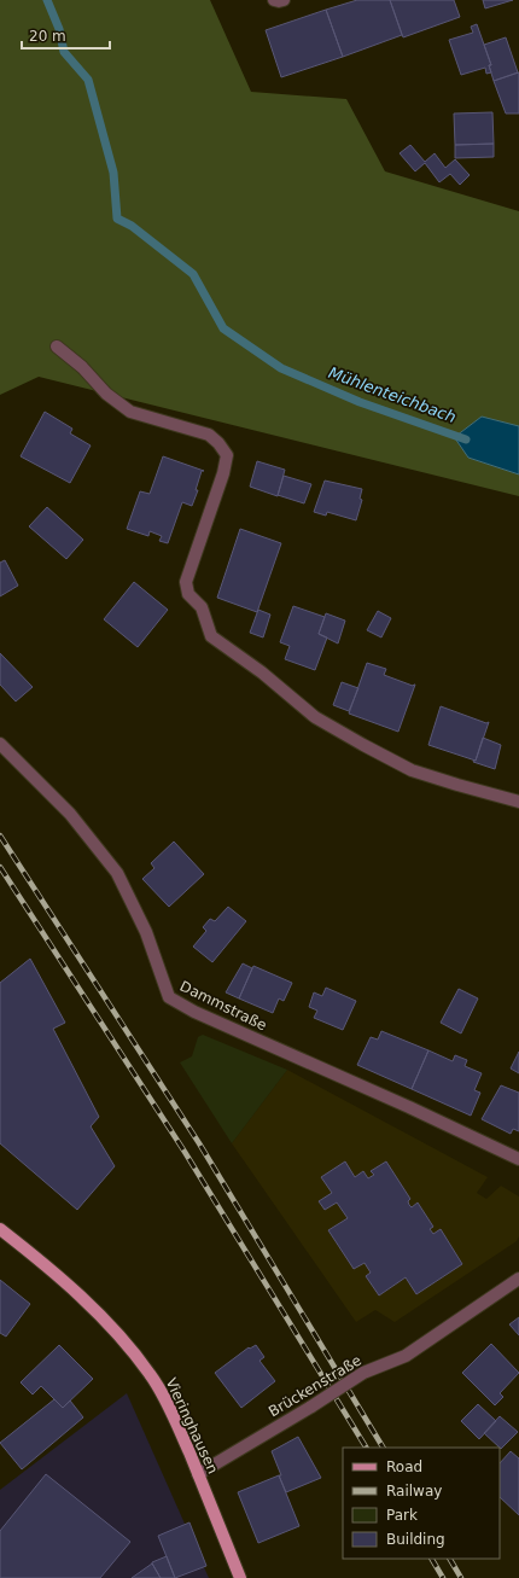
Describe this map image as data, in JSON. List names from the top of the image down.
{
  "streets": {
    "main road": ["Vieringhausen"],
    "street": ["Dammstraße", "Brückenstraße"]
  },
  "crossings": [
    ["Brückenstraße", "Vieringhausen"]
  ],
  "water": ["Mühlenteichbach"],
  "legend": [
    "Road",
    "Railway",
    "Park",
    "Building"
  ],
  "scale_bar": "20 m"
}
